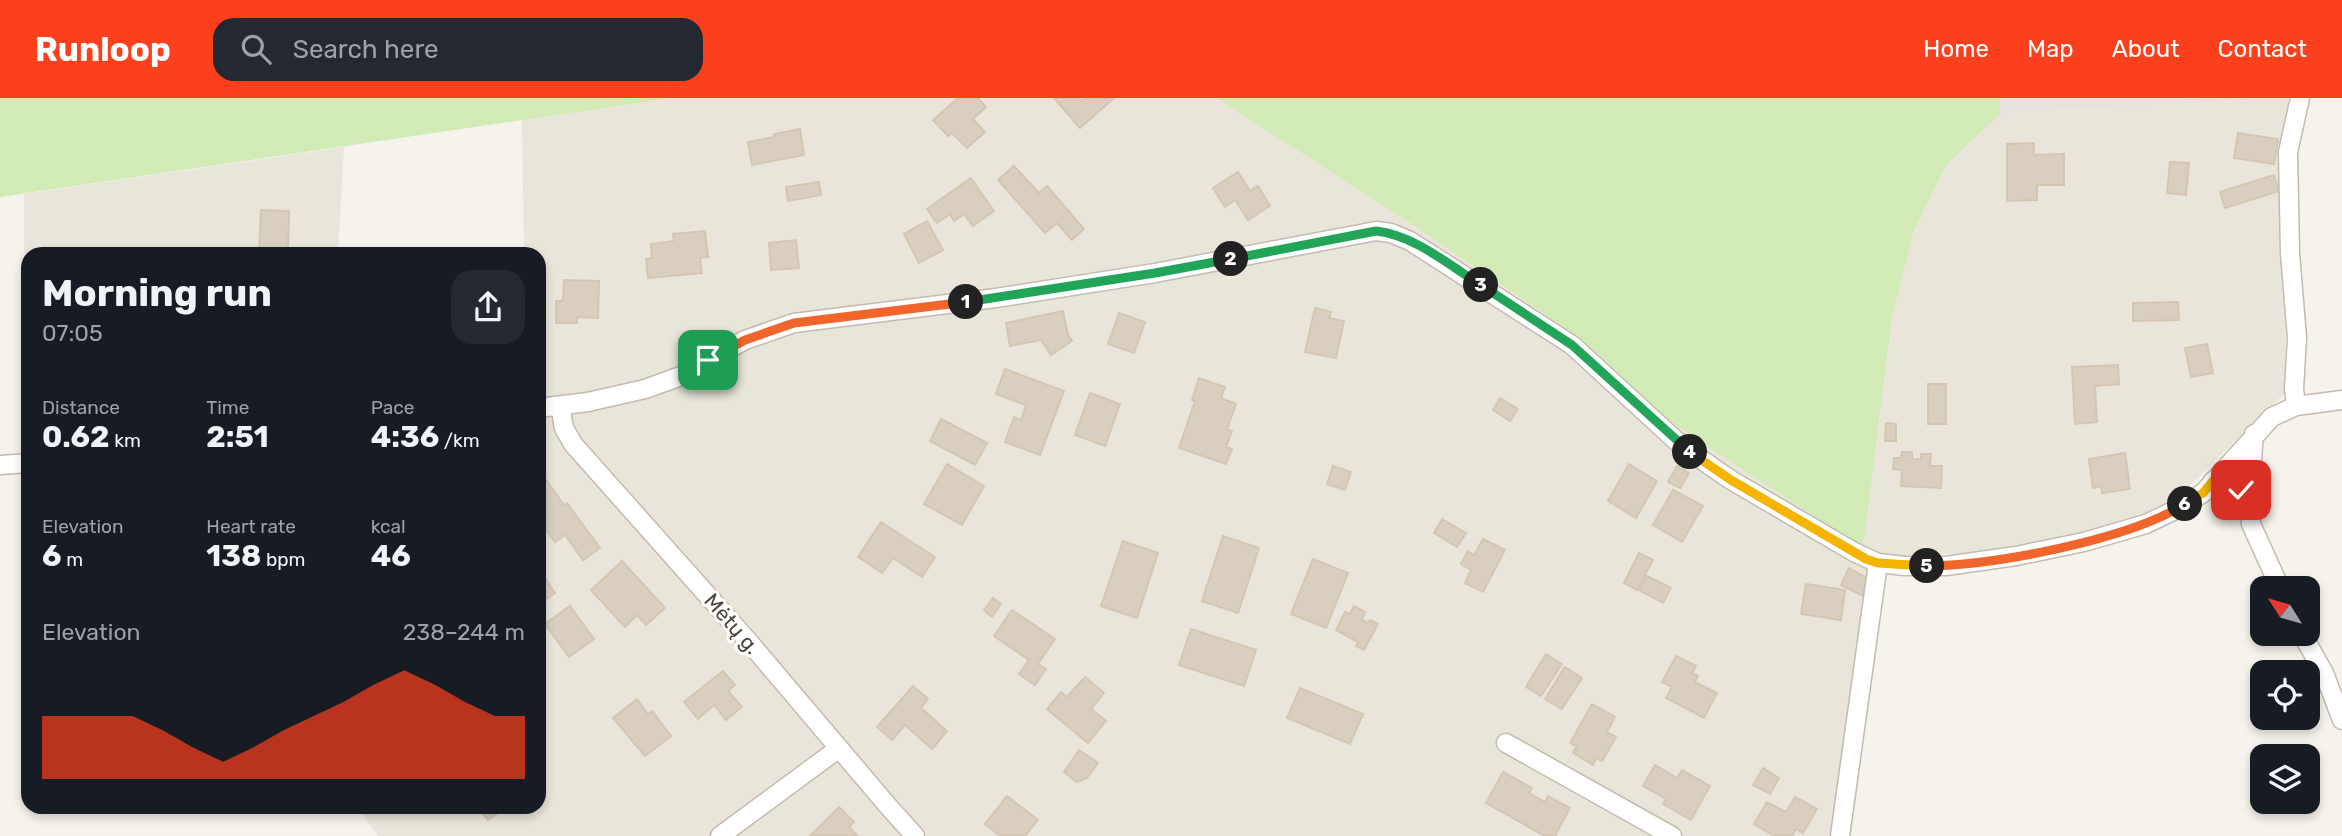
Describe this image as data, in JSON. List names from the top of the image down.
{
  "streets": {
    "street": ["Mėtų g."]
  },
  "north": "top left",
  "page": {
    "header": "Runloop",
    "search": "Search here",
    "nav": [
      "Home",
      "Map",
      "About",
      "Contact"
    ],
    "pins": [
      "2",
      "3",
      "1",
      "4",
      "6",
      "5"
    ],
    "heading": ["Morning run", "07:05"],
    "stats": [
      ["Distance", "0.62 km"],
      ["Time", "2:51"],
      ["Pace", "4:36 /km"],
      ["Elevation", "6 m"],
      ["Heart rate", "138 bpm"],
      ["kcal", "46"]
    ],
    "chart": ["Elevation", "238–244 m"]
  }
}
